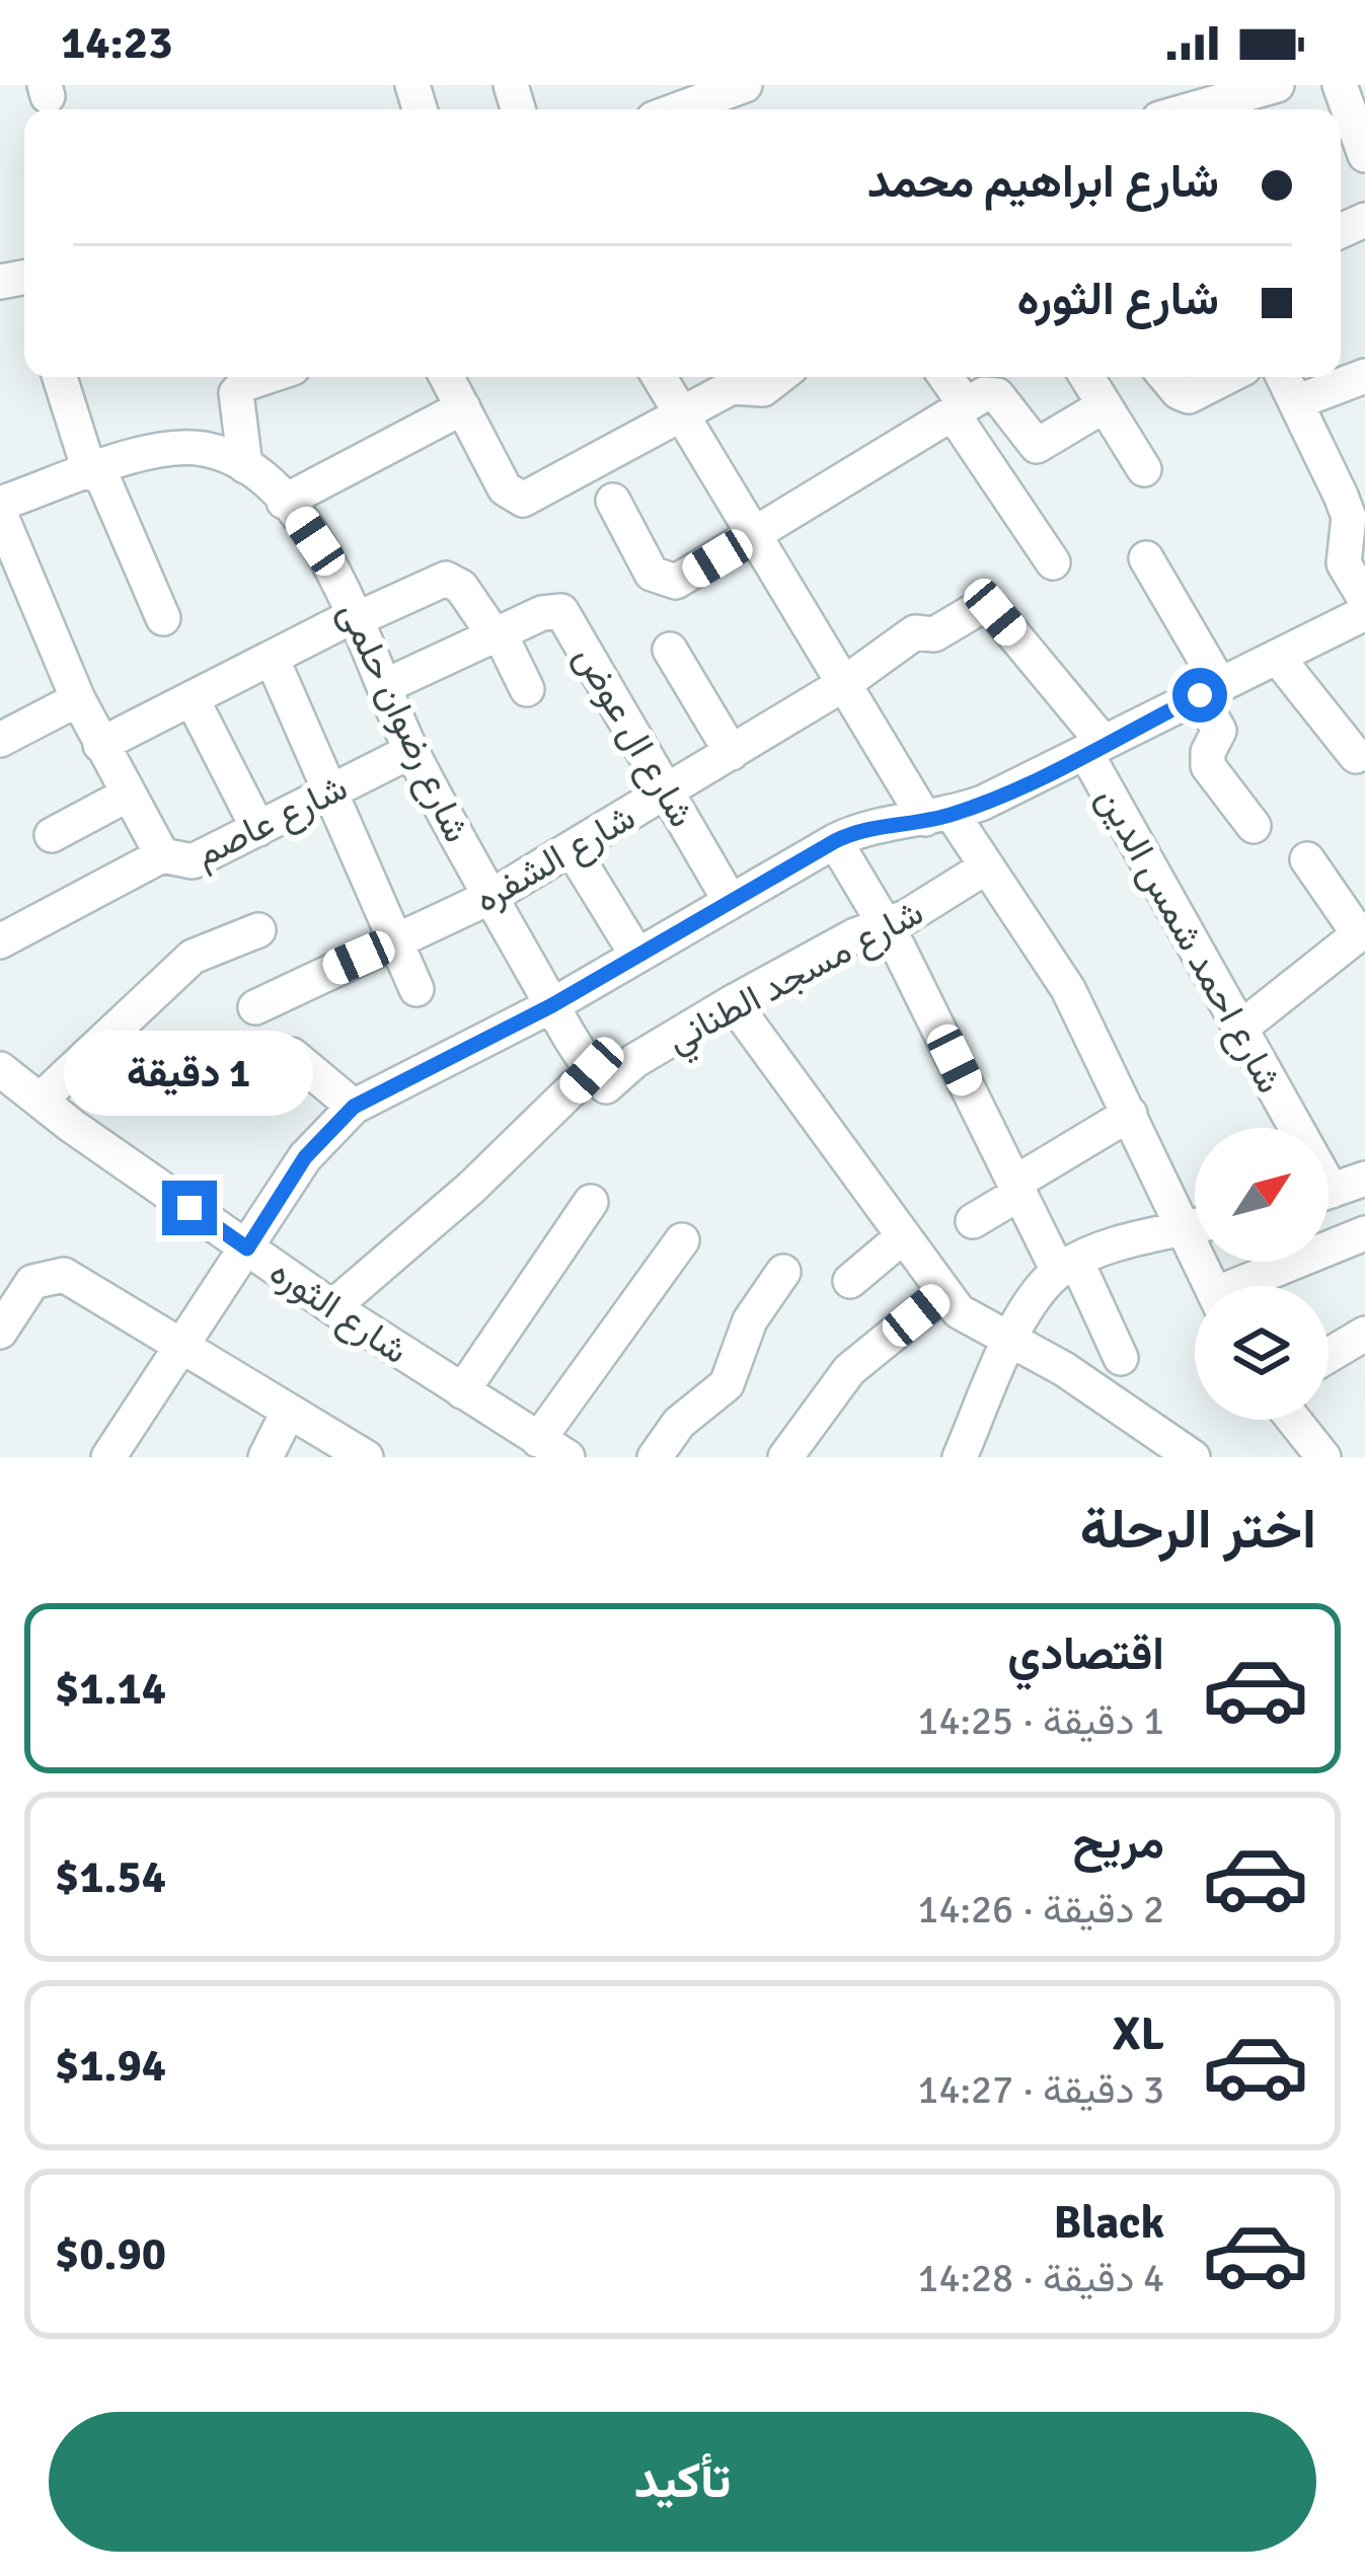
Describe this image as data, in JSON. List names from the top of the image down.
{
  "streets": {
    "street": [
      "شارع رضوان حلمى",
      "شارع ال عوض",
      "شارع عاصم",
      "شارع الشفره",
      "شارع احمد شمس الدين",
      "شارع مسجد الطناني",
      "شارع الثوره"
    ]
  },
  "crossings": [
    ["شارع رضوان حلمى", "شارع ال عوض"],
    ["شارع رضوان حلمى", "شارع عاصم"],
    ["شارع رضوان حلمى", "شارع الشفره"],
    ["شارع رضوان حلمى", "شارع مسجد الطناني"],
    ["شارع ال عوض", "شارع الشفره"],
    ["شارع الشفره", "شارع احمد شمس الدين"],
    ["شارع مسجد الطناني", "شارع الثوره"]
  ],
  "north": "top right",
  "page": {
    "status": "14:23",
    "banner": ["شارع ابراهيم محمد", "شارع الثوره"],
    "bubble": "1 دقيقة",
    "heading": "اختر الرحلة",
    "list": [
      {
        "name": "اقتصادي",
        "note": "1 دقيقة · 14:25",
        "value": "$1.14"
      },
      {
        "name": "مريح",
        "note": "2 دقيقة · 14:26",
        "value": "$1.54"
      },
      {
        "name": "XL",
        "note": "3 دقيقة · 14:27",
        "value": "$1.94"
      },
      {
        "name": "Black",
        "note": "4 دقيقة · 14:28",
        "value": "$0.90"
      }
    ],
    "buttons": "تأكيد"
  }
}
